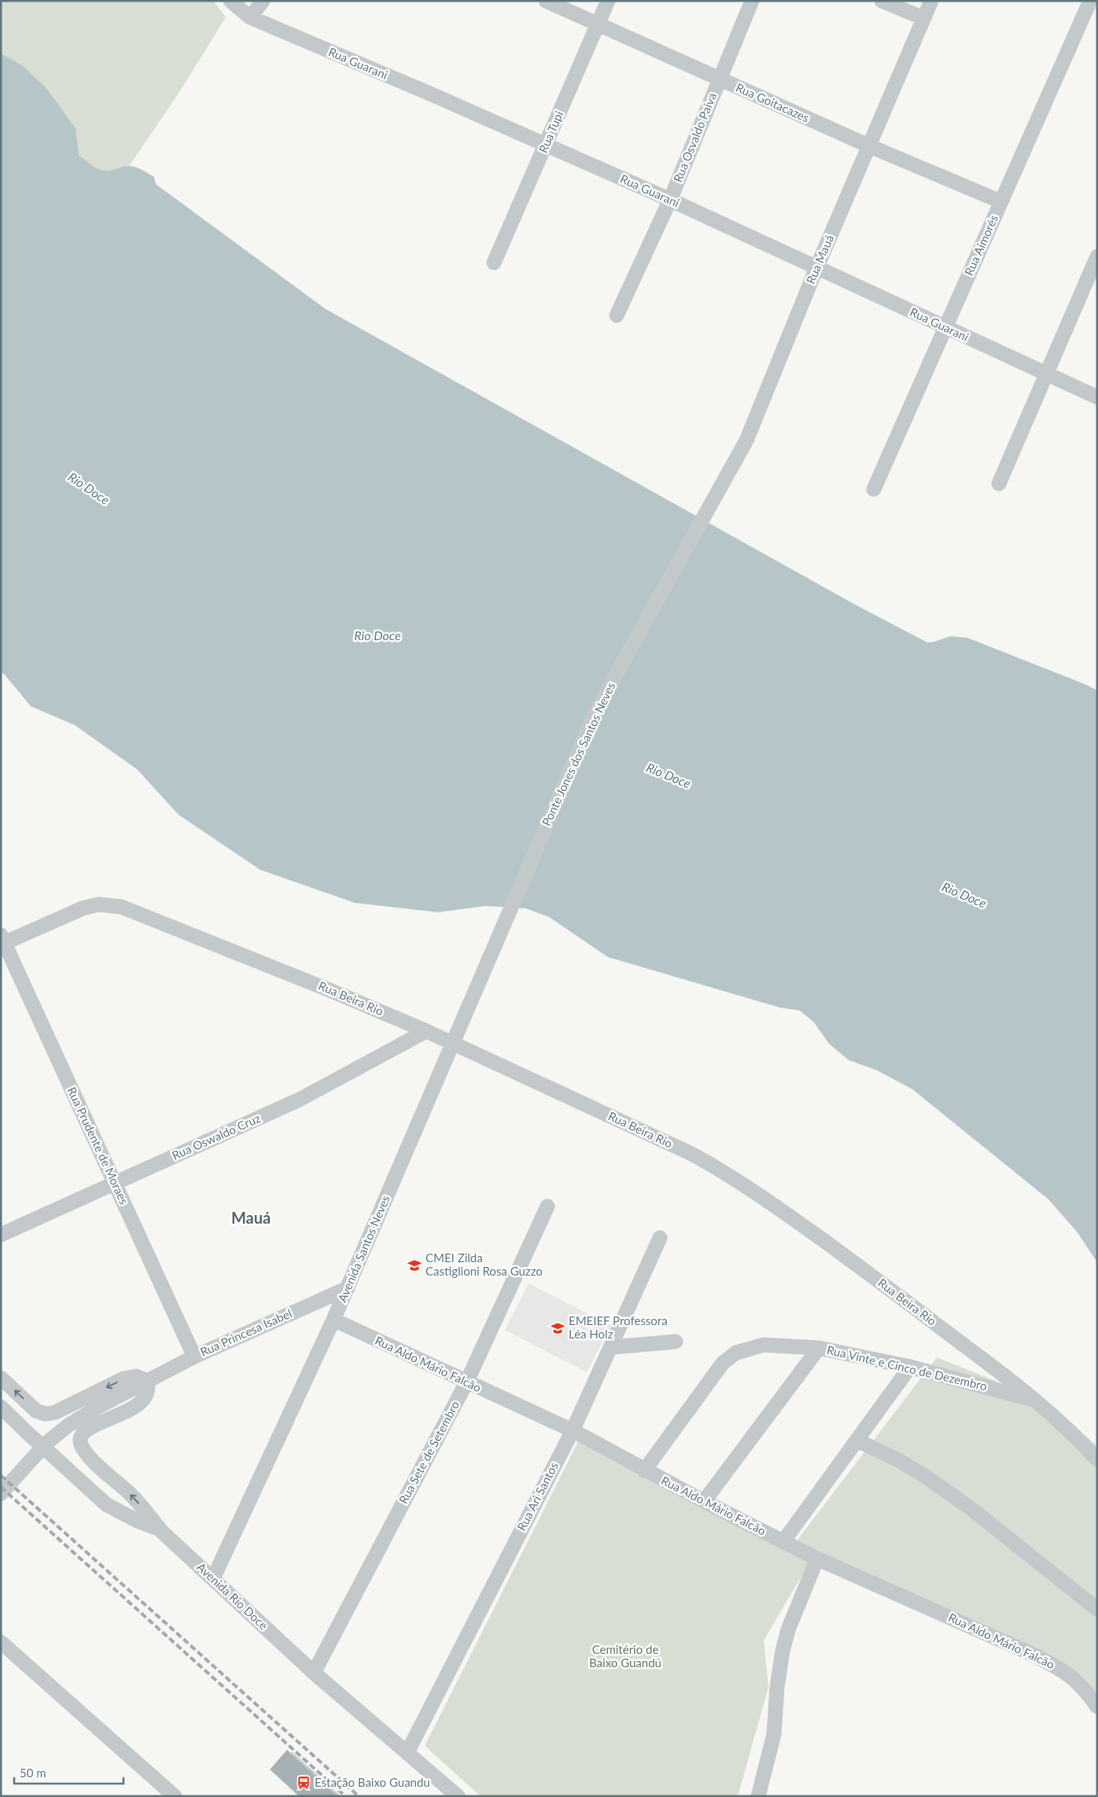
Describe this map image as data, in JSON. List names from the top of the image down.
{
  "streets": {
    "street": [
      "Rua Guarani",
      "Rua Goitacazes",
      "Rua Tupi",
      "Rua Osvaldo Paiva",
      "Rua Aimorés",
      "Rua Mauá",
      "Ponte Jones dos Santos Neves",
      "Rua Beira Rio",
      "Rua Oswaldo Cruz",
      "Rua Prudente de Moraes",
      "Avenida Santos Neves",
      "Rua Princesa Isabel",
      "Rua Aldo Mário Falcão",
      "Rua Vinte e Cinco de Dezembro",
      "Rua Sete de Setembro",
      "Rua Ari Santos",
      "Avenida Rio Doce"
    ]
  },
  "crossings": [
    ["Rua Guarani", "Rua Tupi"],
    ["Rua Guarani", "Rua Osvaldo Paiva"],
    ["Rua Guarani", "Rua Aimorés"],
    ["Rua Guarani", "Rua Mauá"],
    ["Rua Goitacazes", "Rua Tupi"],
    ["Rua Goitacazes", "Rua Osvaldo Paiva"],
    ["Rua Goitacazes", "Rua Aimorés"],
    ["Rua Goitacazes", "Rua Mauá"],
    ["Rua Mauá", "Ponte Jones dos Santos Neves"],
    ["Ponte Jones dos Santos Neves", "Avenida Santos Neves"],
    ["Rua Beira Rio", "Rua Oswaldo Cruz"],
    ["Rua Beira Rio", "Rua Prudente de Moraes"],
    ["Rua Beira Rio", "Avenida Santos Neves"],
    ["Rua Beira Rio", "Rua Vinte e Cinco de Dezembro"],
    ["Rua Oswaldo Cruz", "Rua Prudente de Moraes"],
    ["Rua Prudente de Moraes", "Rua Princesa Isabel"],
    ["Avenida Santos Neves", "Rua Princesa Isabel"],
    ["Avenida Santos Neves", "Rua Aldo Mário Falcão"],
    ["Avenida Santos Neves", "Avenida Rio Doce"],
    ["Rua Aldo Mário Falcão", "Rua Vinte e Cinco de Dezembro"],
    ["Rua Aldo Mário Falcão", "Rua Sete de Setembro"],
    ["Rua Aldo Mário Falcão", "Rua Ari Santos"],
    ["Rua Sete de Setembro", "Avenida Rio Doce"],
    ["Rua Ari Santos", "Avenida Rio Doce"]
  ],
  "districts": ["Mauá"],
  "water": ["Rio Doce"],
  "parks": ["Cemitério de Baixo Guandú"],
  "places": {
    "school or university": ["CMEI Zilda Castiglioni Rosa Guzzo", "EMEIEF Professora Léa Holz"],
    "station": ["Estação Baixo Guandu"]
  },
  "scale_bar": "50 m"
}
